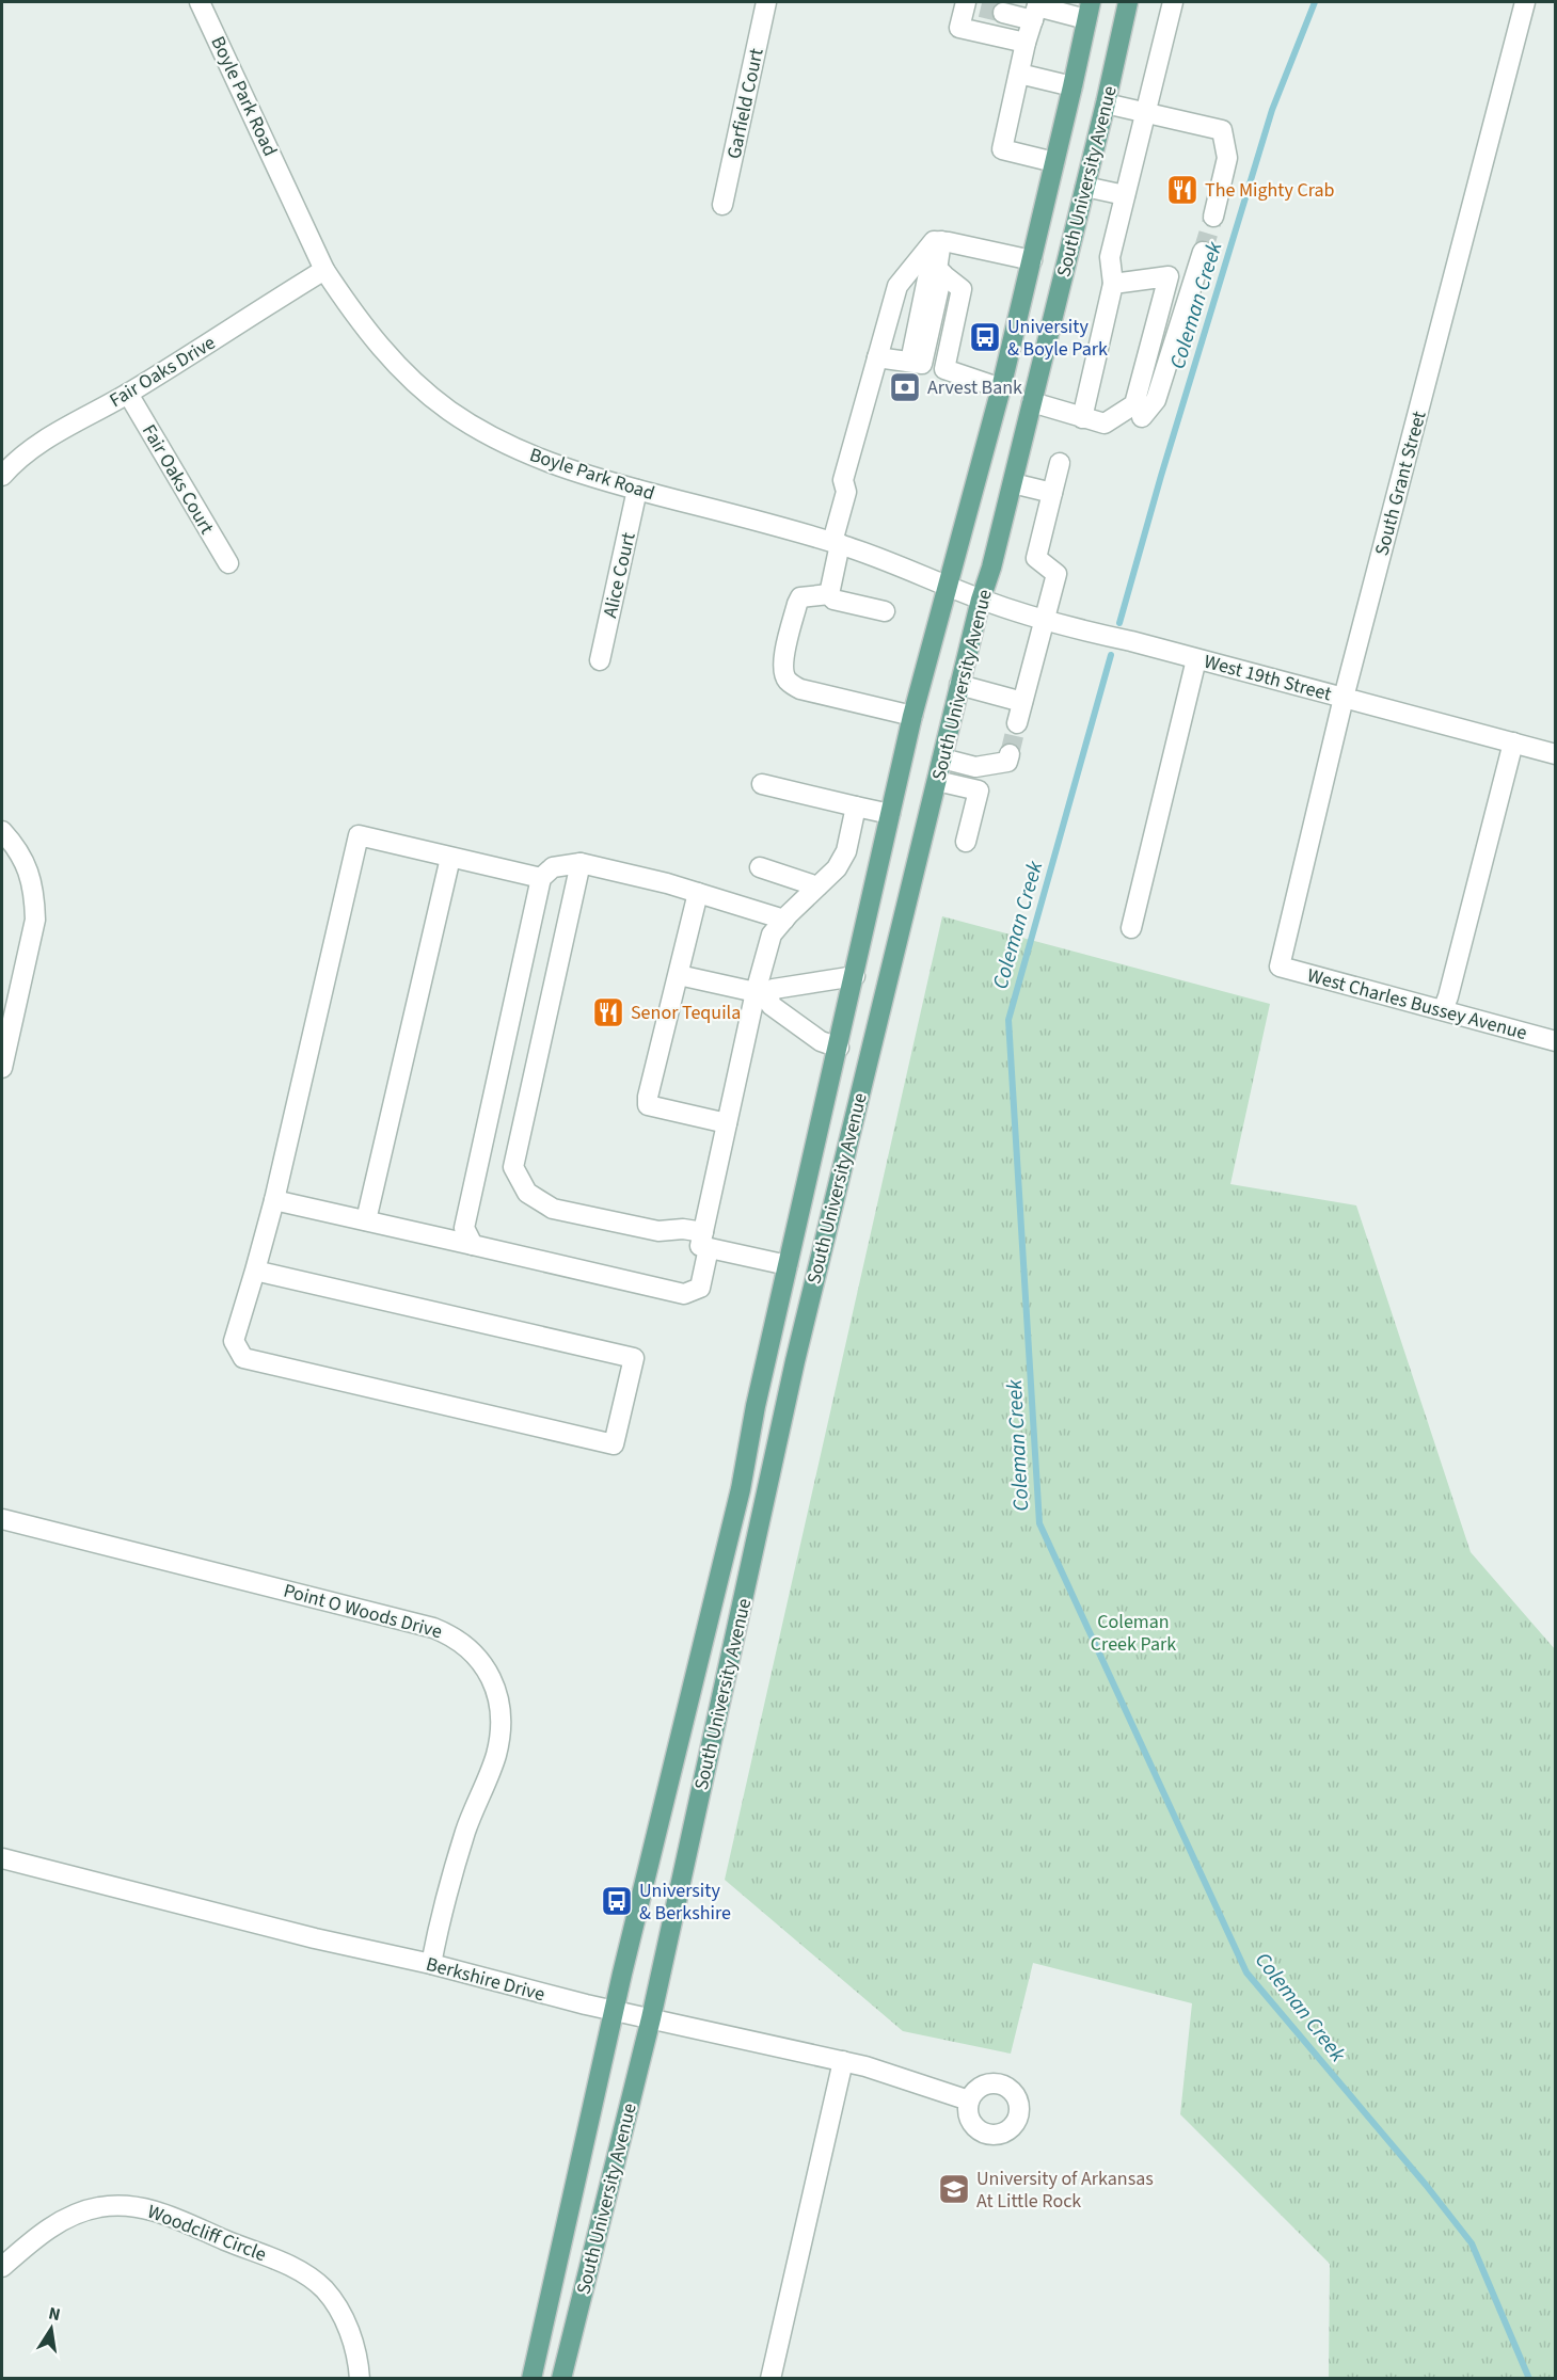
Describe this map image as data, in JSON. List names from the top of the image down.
{
  "streets": {
    "main road": ["South University Avenue"],
    "street": [
      "Boyle Park Road",
      "Garfield Court",
      "Fair Oaks Drive",
      "Fair Oaks Court",
      "South Grant Street",
      "Alice Court",
      "West 19th Street",
      "West Charles Bussey Avenue",
      "Point O Woods Drive",
      "Berkshire Drive",
      "Woodcliff Circle"
    ]
  },
  "crossings": [
    ["Boyle Park Road", "South University Avenue"],
    ["Boyle Park Road", "Fair Oaks Drive"],
    ["Boyle Park Road", "Alice Court"],
    ["Boyle Park Road", "West 19th Street"],
    ["South University Avenue", "West 19th Street"],
    ["South University Avenue", "Berkshire Drive"],
    ["Fair Oaks Drive", "Fair Oaks Court"],
    ["South Grant Street", "West 19th Street"],
    ["South Grant Street", "West Charles Bussey Avenue"],
    ["Point O Woods Drive", "Berkshire Drive"]
  ],
  "water": ["Coleman Creek"],
  "parks": ["Coleman Creek Park"],
  "places": {
    "restaurant": ["The Mighty Crab", "Senor Tequila"],
    "bus stop": ["University & Boyle Park", "University & Berkshire"],
    "bank": ["Arvest Bank"],
    "school or university": ["University of Arkansas At Little Rock"]
  },
  "north": "top"
}
